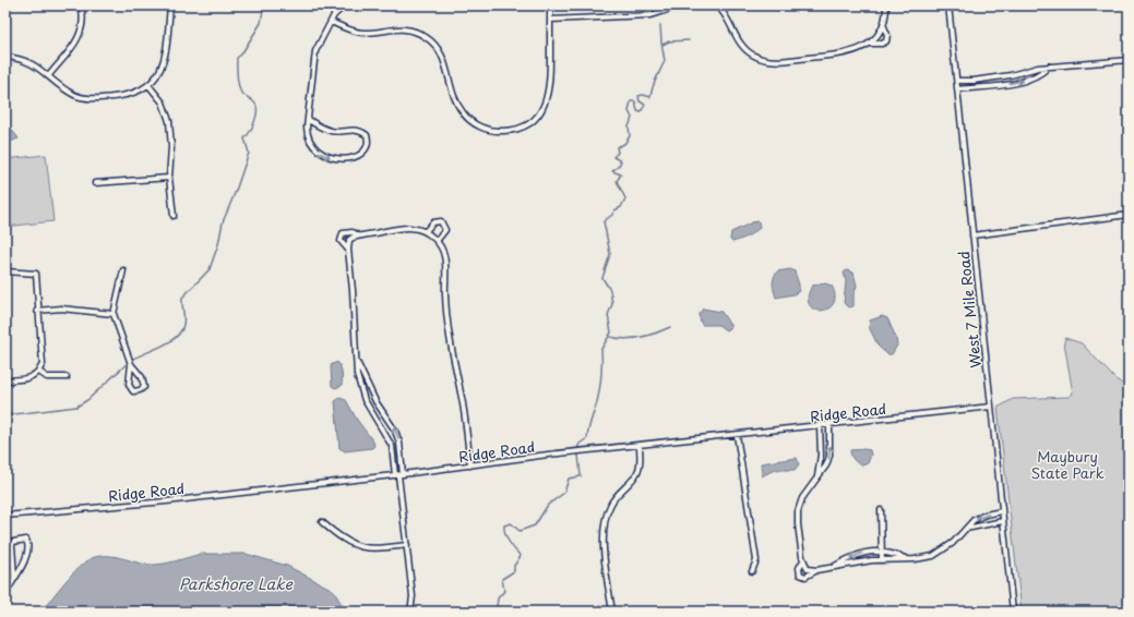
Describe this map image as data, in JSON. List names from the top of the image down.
{
  "streets": {
    "street": ["West 7 Mile Road", "Ridge Road"]
  },
  "crossings": [
    ["West 7 Mile Road", "Ridge Road"]
  ],
  "water": ["Parkshore Lake"],
  "parks": ["Maybury State Park"]
}
